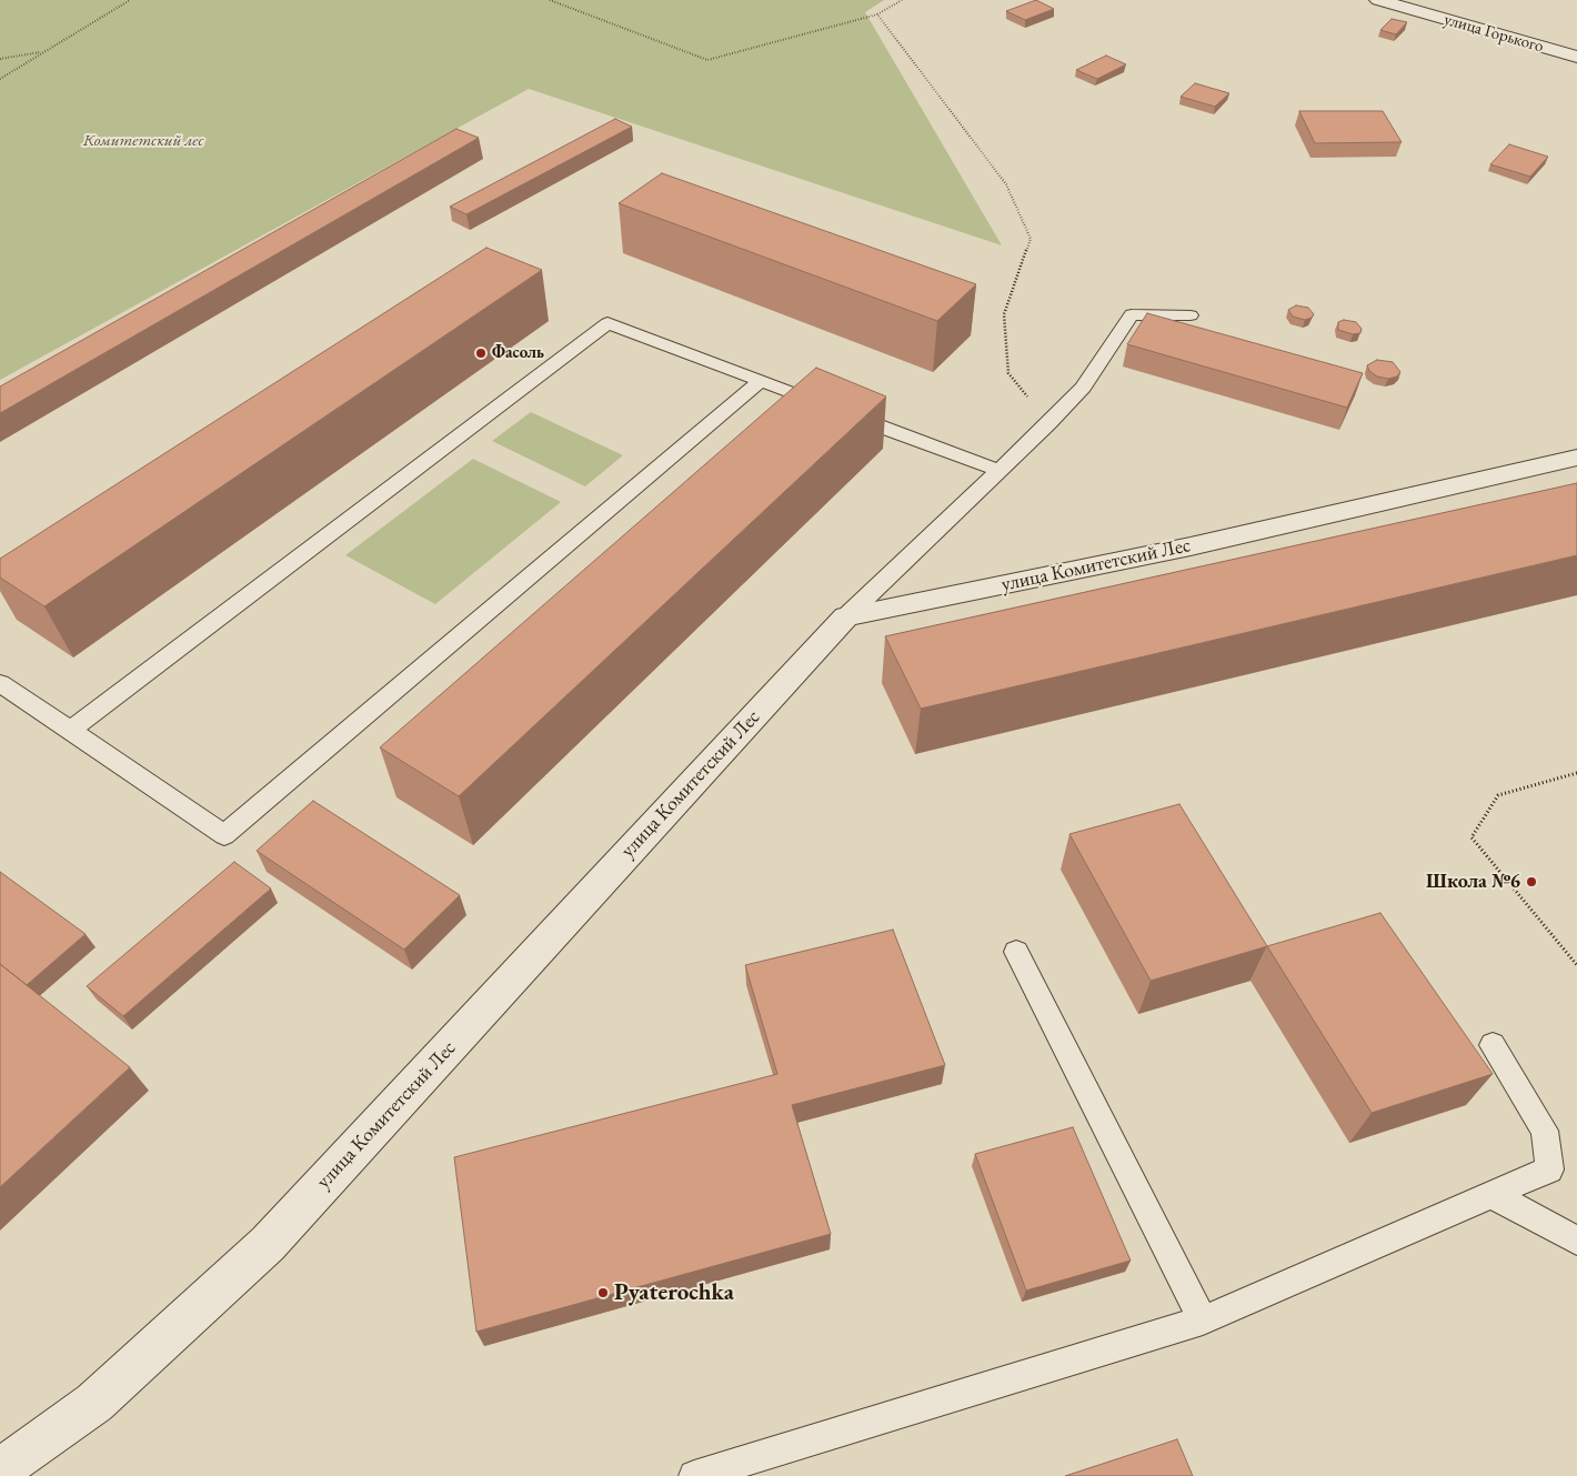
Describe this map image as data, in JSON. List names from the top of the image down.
{
  "streets": {
    "street": ["улица Горького", "улица Комитетский Лес"]
  },
  "parks": ["Комитетский лес"],
  "places": ["Фасоль", "Школа №6", "Pyaterochka"]
}
